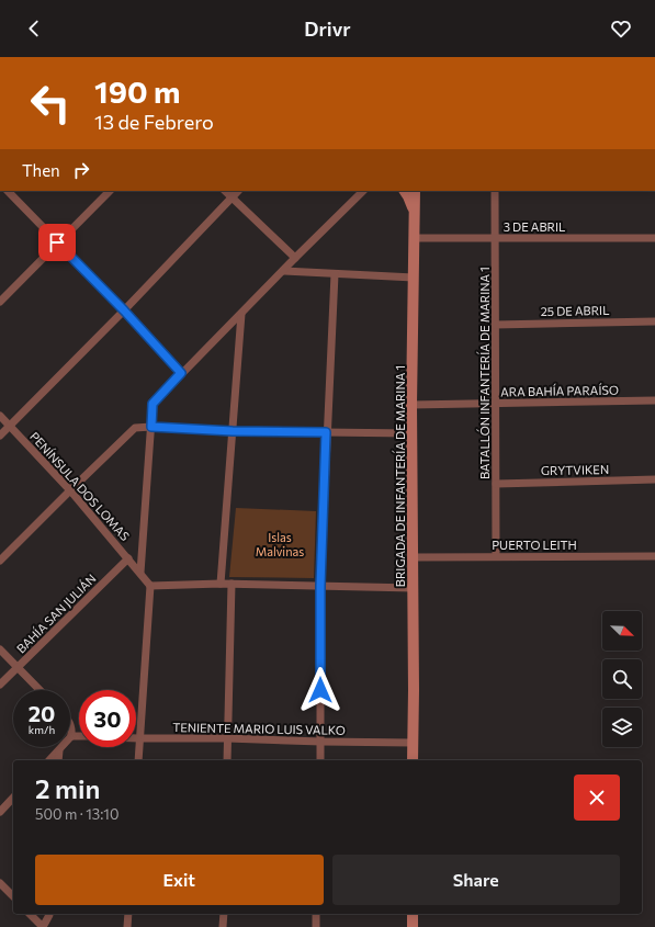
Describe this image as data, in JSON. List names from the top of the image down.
{
  "streets": {
    "street": [
      "3 DE ABRIL",
      "25 DE ABRIL",
      "BATALLÓN INFANTERÍA DE MARINA 1",
      "ARA BAHÍA PARAÍSO",
      "GRYTVIKEN",
      "BRIGADA DE INFANTERÍA DE MARINA 1",
      "PENÍNSULA DOS LOMAS",
      "PUERTO LEITH",
      "BAHÍA SAN JULIÁN",
      "TENIENTE MARIO LUIS VALKO"
    ]
  },
  "crossings": [
    ["3 DE ABRIL", "BATALLÓN INFANTERÍA DE MARINA 1"],
    ["3 DE ABRIL", "BRIGADA DE INFANTERÍA DE MARINA 1"],
    ["25 DE ABRIL", "BATALLÓN INFANTERÍA DE MARINA 1"],
    ["BATALLÓN INFANTERÍA DE MARINA 1", "ARA BAHÍA PARAÍSO"],
    ["BATALLÓN INFANTERÍA DE MARINA 1", "GRYTVIKEN"],
    ["BATALLÓN INFANTERÍA DE MARINA 1", "PUERTO LEITH"],
    ["ARA BAHÍA PARAÍSO", "BRIGADA DE INFANTERÍA DE MARINA 1"],
    ["BRIGADA DE INFANTERÍA DE MARINA 1", "PUERTO LEITH"],
    ["BRIGADA DE INFANTERÍA DE MARINA 1", "TENIENTE MARIO LUIS VALKO"],
    ["PENÍNSULA DOS LOMAS", "BAHÍA SAN JULIÁN"]
  ],
  "parks": ["Islas Malvinas"],
  "north": "bottom right",
  "page": {
    "header": "Drivr",
    "turn": ["190 m", "13 de Febrero"],
    "then": "Then",
    "speed": "20 km/h",
    "limit": "30",
    "heading": ["2 min", "500 m · 13:10"],
    "buttons": ["Exit", "Share"]
  }
}
